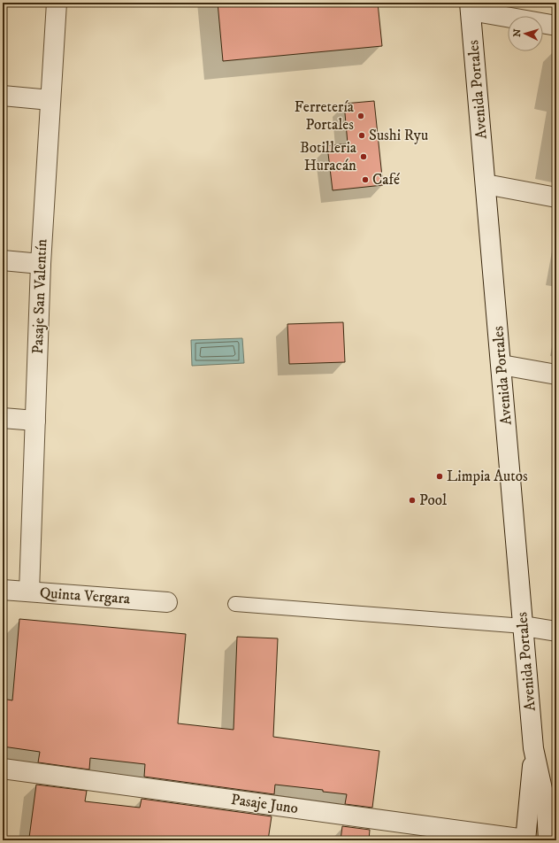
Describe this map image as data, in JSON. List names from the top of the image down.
{
  "streets": {
    "street": [
      "Avenida Portales",
      "Pasaje San Valentín",
      "Quinta Vergara",
      "Pasaje Juno"
    ]
  },
  "crossings": [
    ["Avenida Portales", "Pasaje Juno"],
    ["Pasaje San Valentín", "Quinta Vergara"]
  ],
  "places": [
    "Ferretería Portales",
    "Sushi Ryu",
    "Botilleria Huracán",
    "Café",
    "Limpia Autos",
    "Pool"
  ],
  "north": "left"
}
